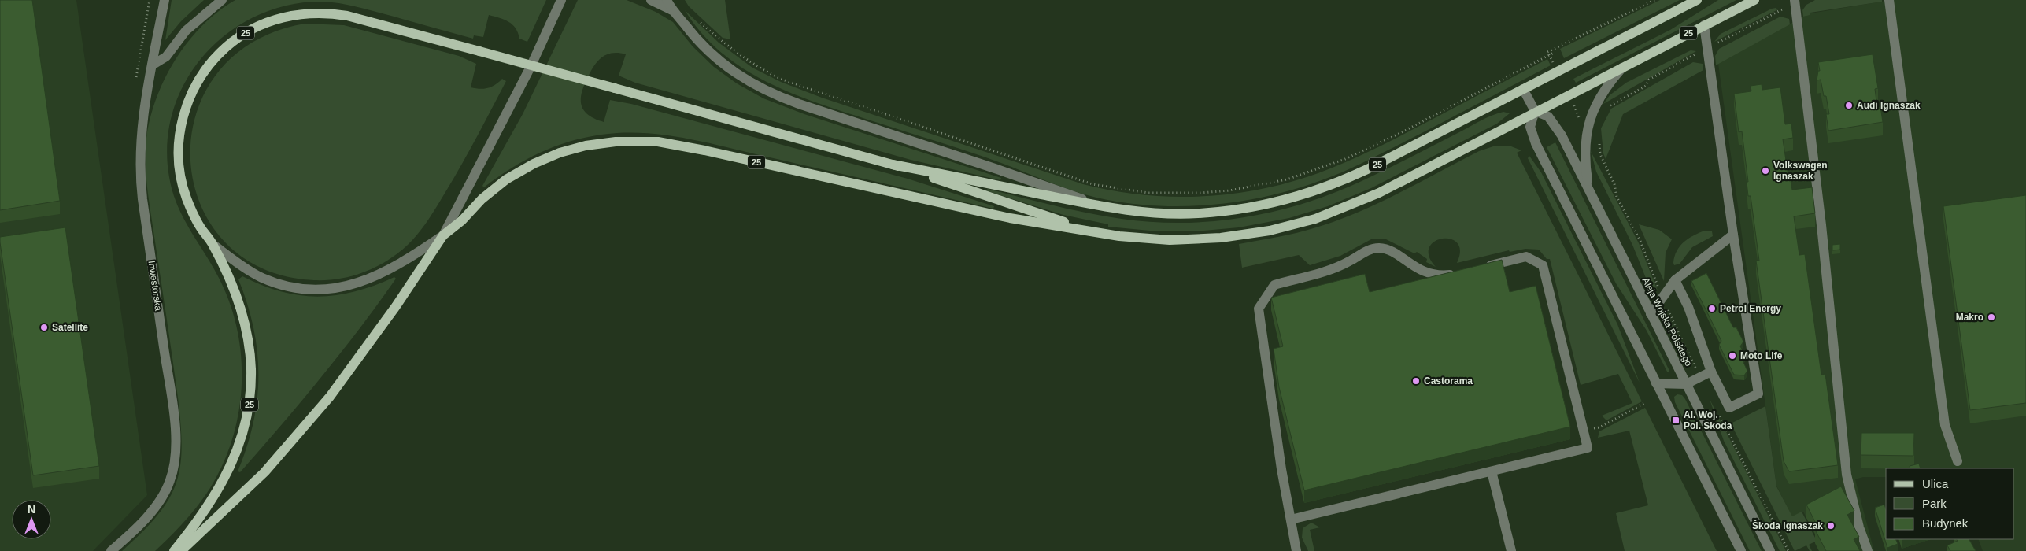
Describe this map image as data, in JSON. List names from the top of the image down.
{
  "streets": {
    "main road": ["25"],
    "street": ["Inwestorska", "Aleja Wojska Polskiego"]
  },
  "crossings": [
    ["25", "Aleja Wojska Polskiego"]
  ],
  "places": {
    "other": [
      "Audi Ignaszak",
      "Volkswagen Ignaszak",
      "Petrol Energy",
      "Makro",
      "Satellite",
      "Moto Life",
      "Castorama",
      "Škoda Ignaszak"
    ],
    "transit": ["Al. Woj. Pol. Skoda"]
  },
  "legend": ["Ulica", "Park", "Budynek"],
  "north": "top"
}
